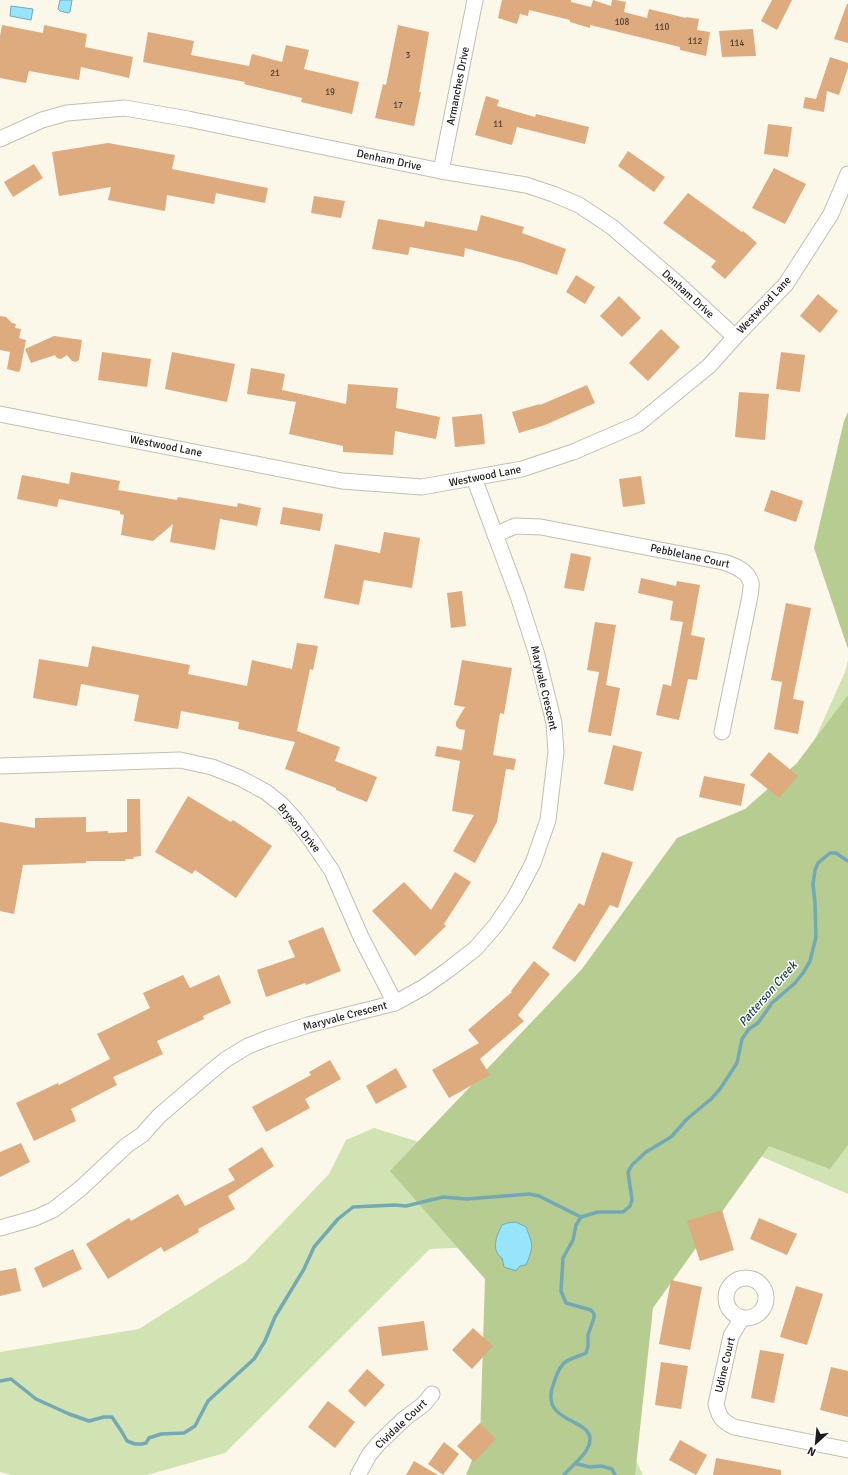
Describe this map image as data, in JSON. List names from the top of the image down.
{
  "streets": {
    "street": [
      "Armanches Drive",
      "Denham Drive",
      "Westwood Lane",
      "Pebblelane Court",
      "Maryvale Crescent",
      "Bryson Drive",
      "Udine Court",
      "Cividale Court"
    ]
  },
  "crossings": [
    ["Armanches Drive", "Denham Drive"],
    ["Denham Drive", "Westwood Lane"],
    ["Westwood Lane", "Maryvale Crescent"],
    ["Pebblelane Court", "Maryvale Crescent"],
    ["Maryvale Crescent", "Bryson Drive"]
  ],
  "water": ["Patterson Creek"],
  "house_numbers": [
    "108",
    "110",
    "112",
    "114",
    "3",
    "21",
    "19",
    "17",
    "11"
  ],
  "north": "bottom left"
}
